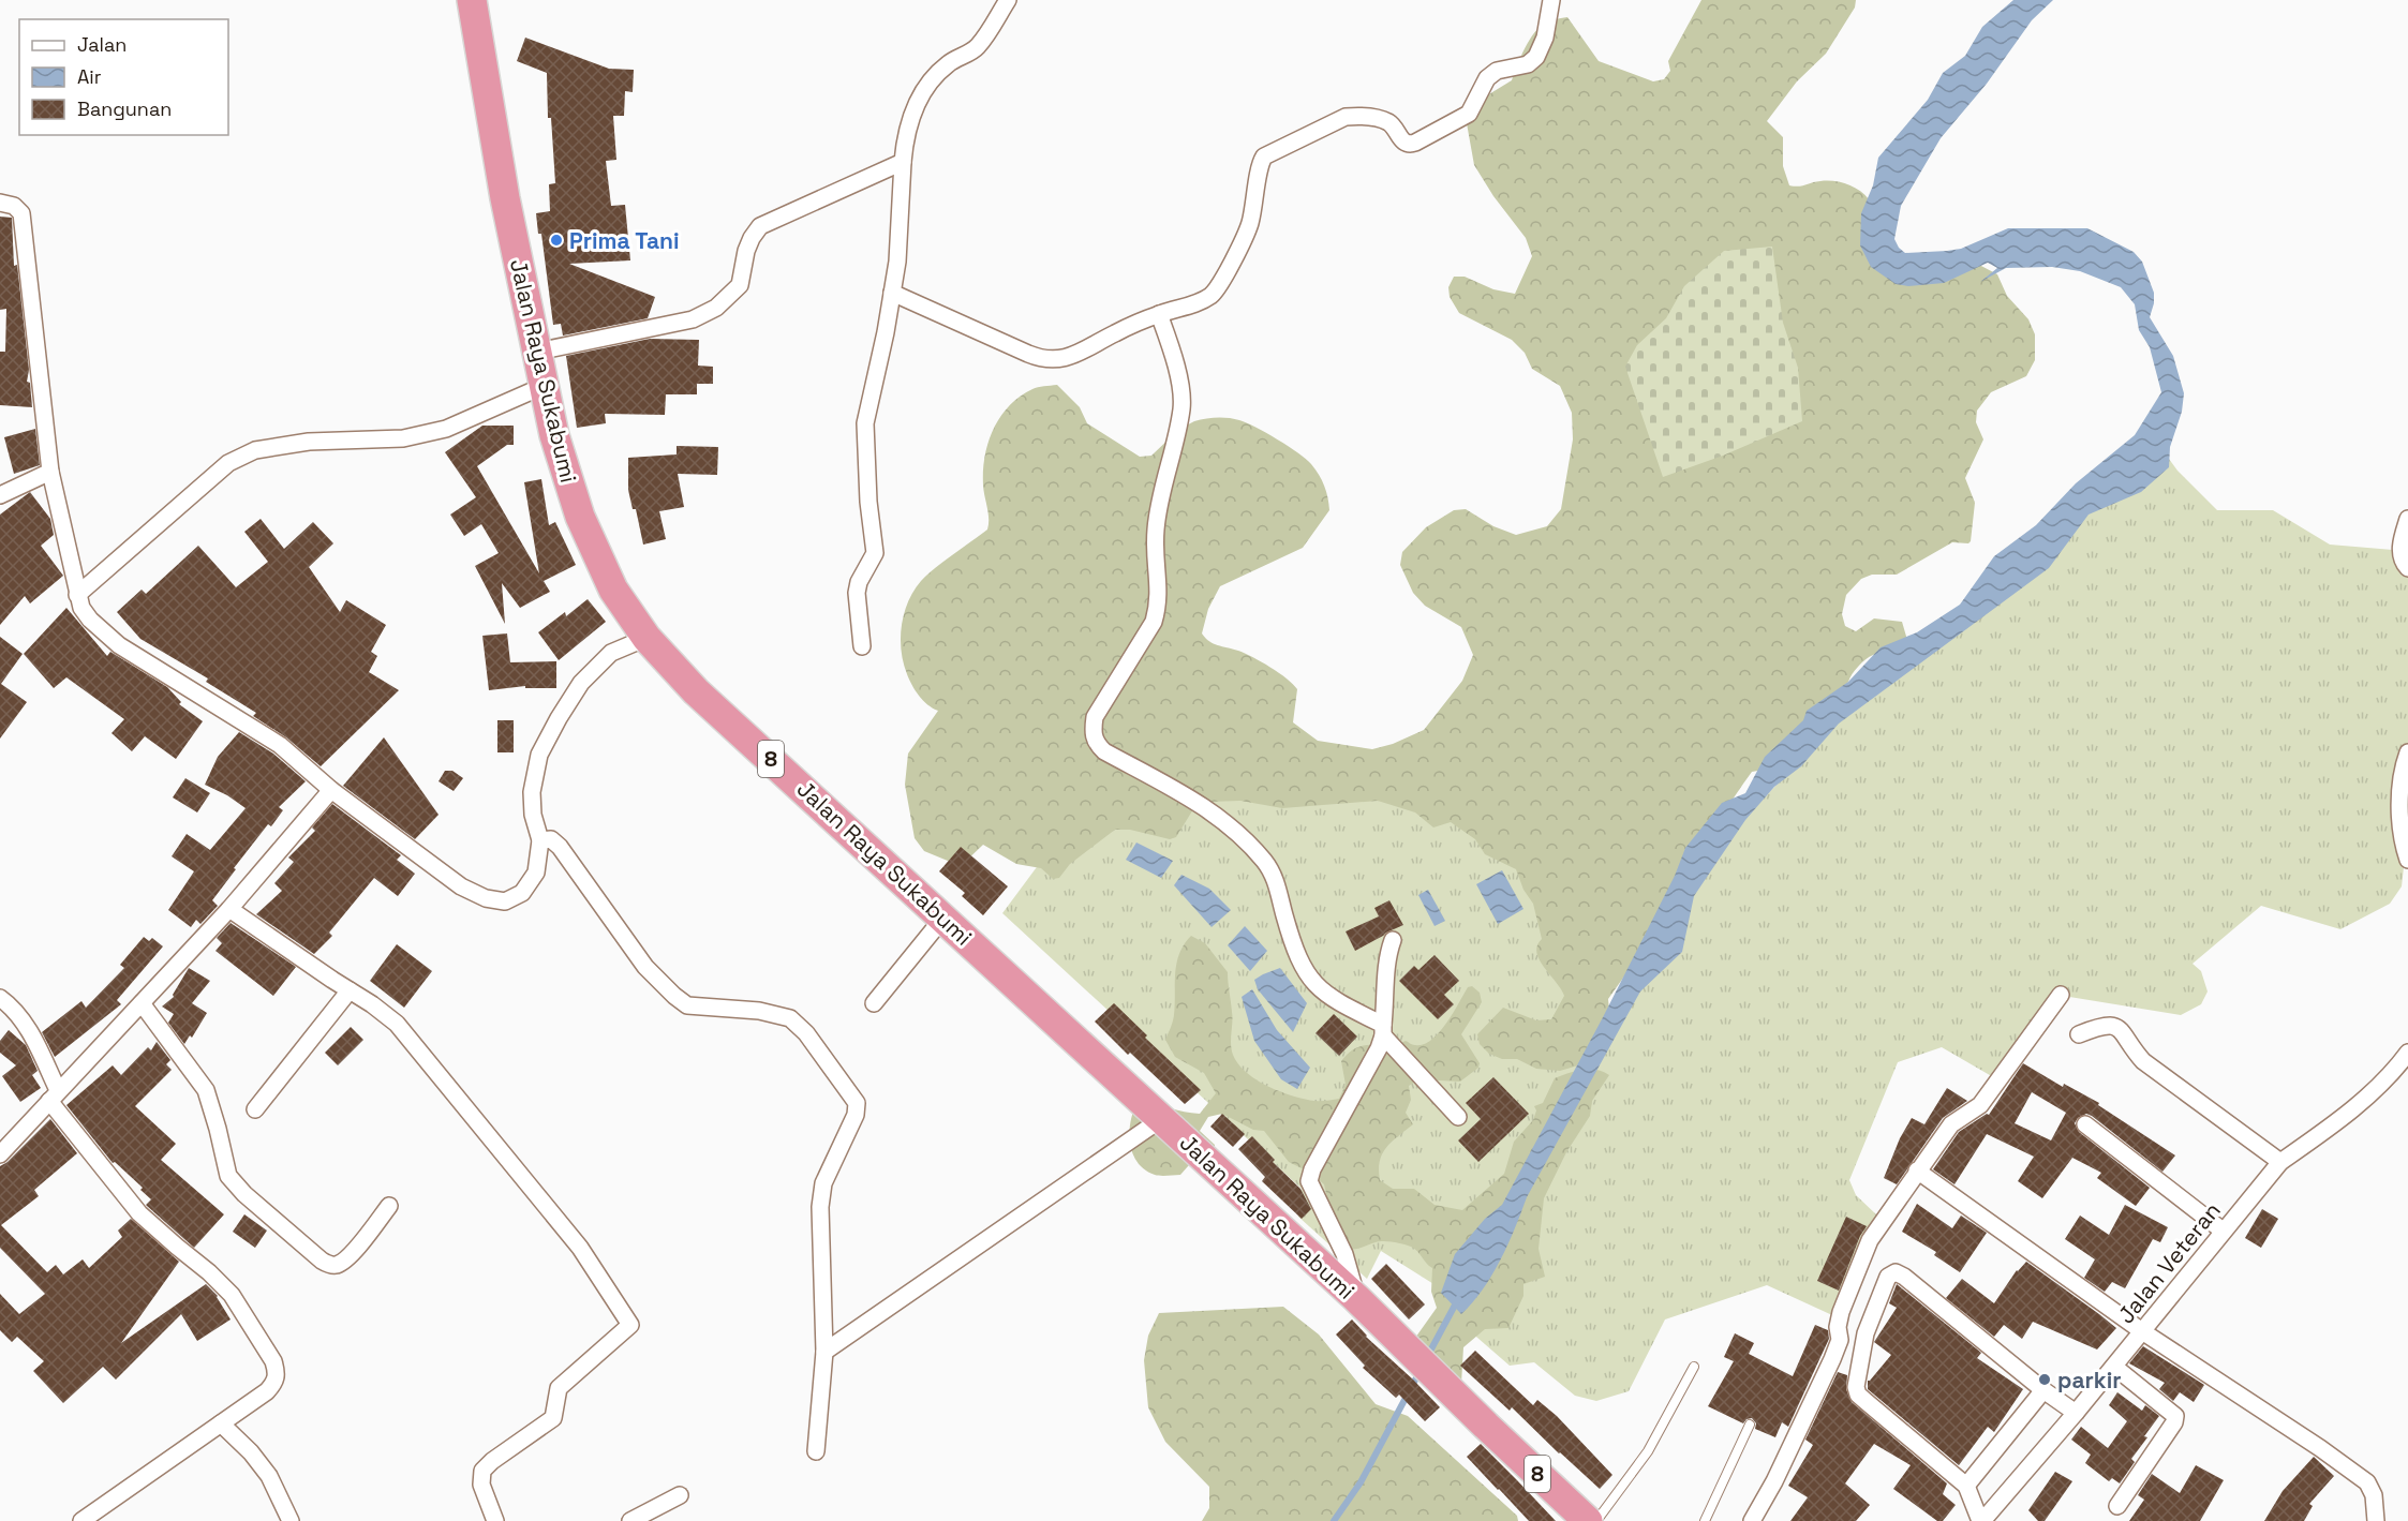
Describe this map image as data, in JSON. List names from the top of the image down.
{
  "streets": {
    "highway": ["Jalan Raya Sukabumi", "8"],
    "street": ["Jalan Veteran"]
  },
  "places": ["Prima Tani", "parkir"],
  "legend": ["Jalan", "Air", "Bangunan"]
}
